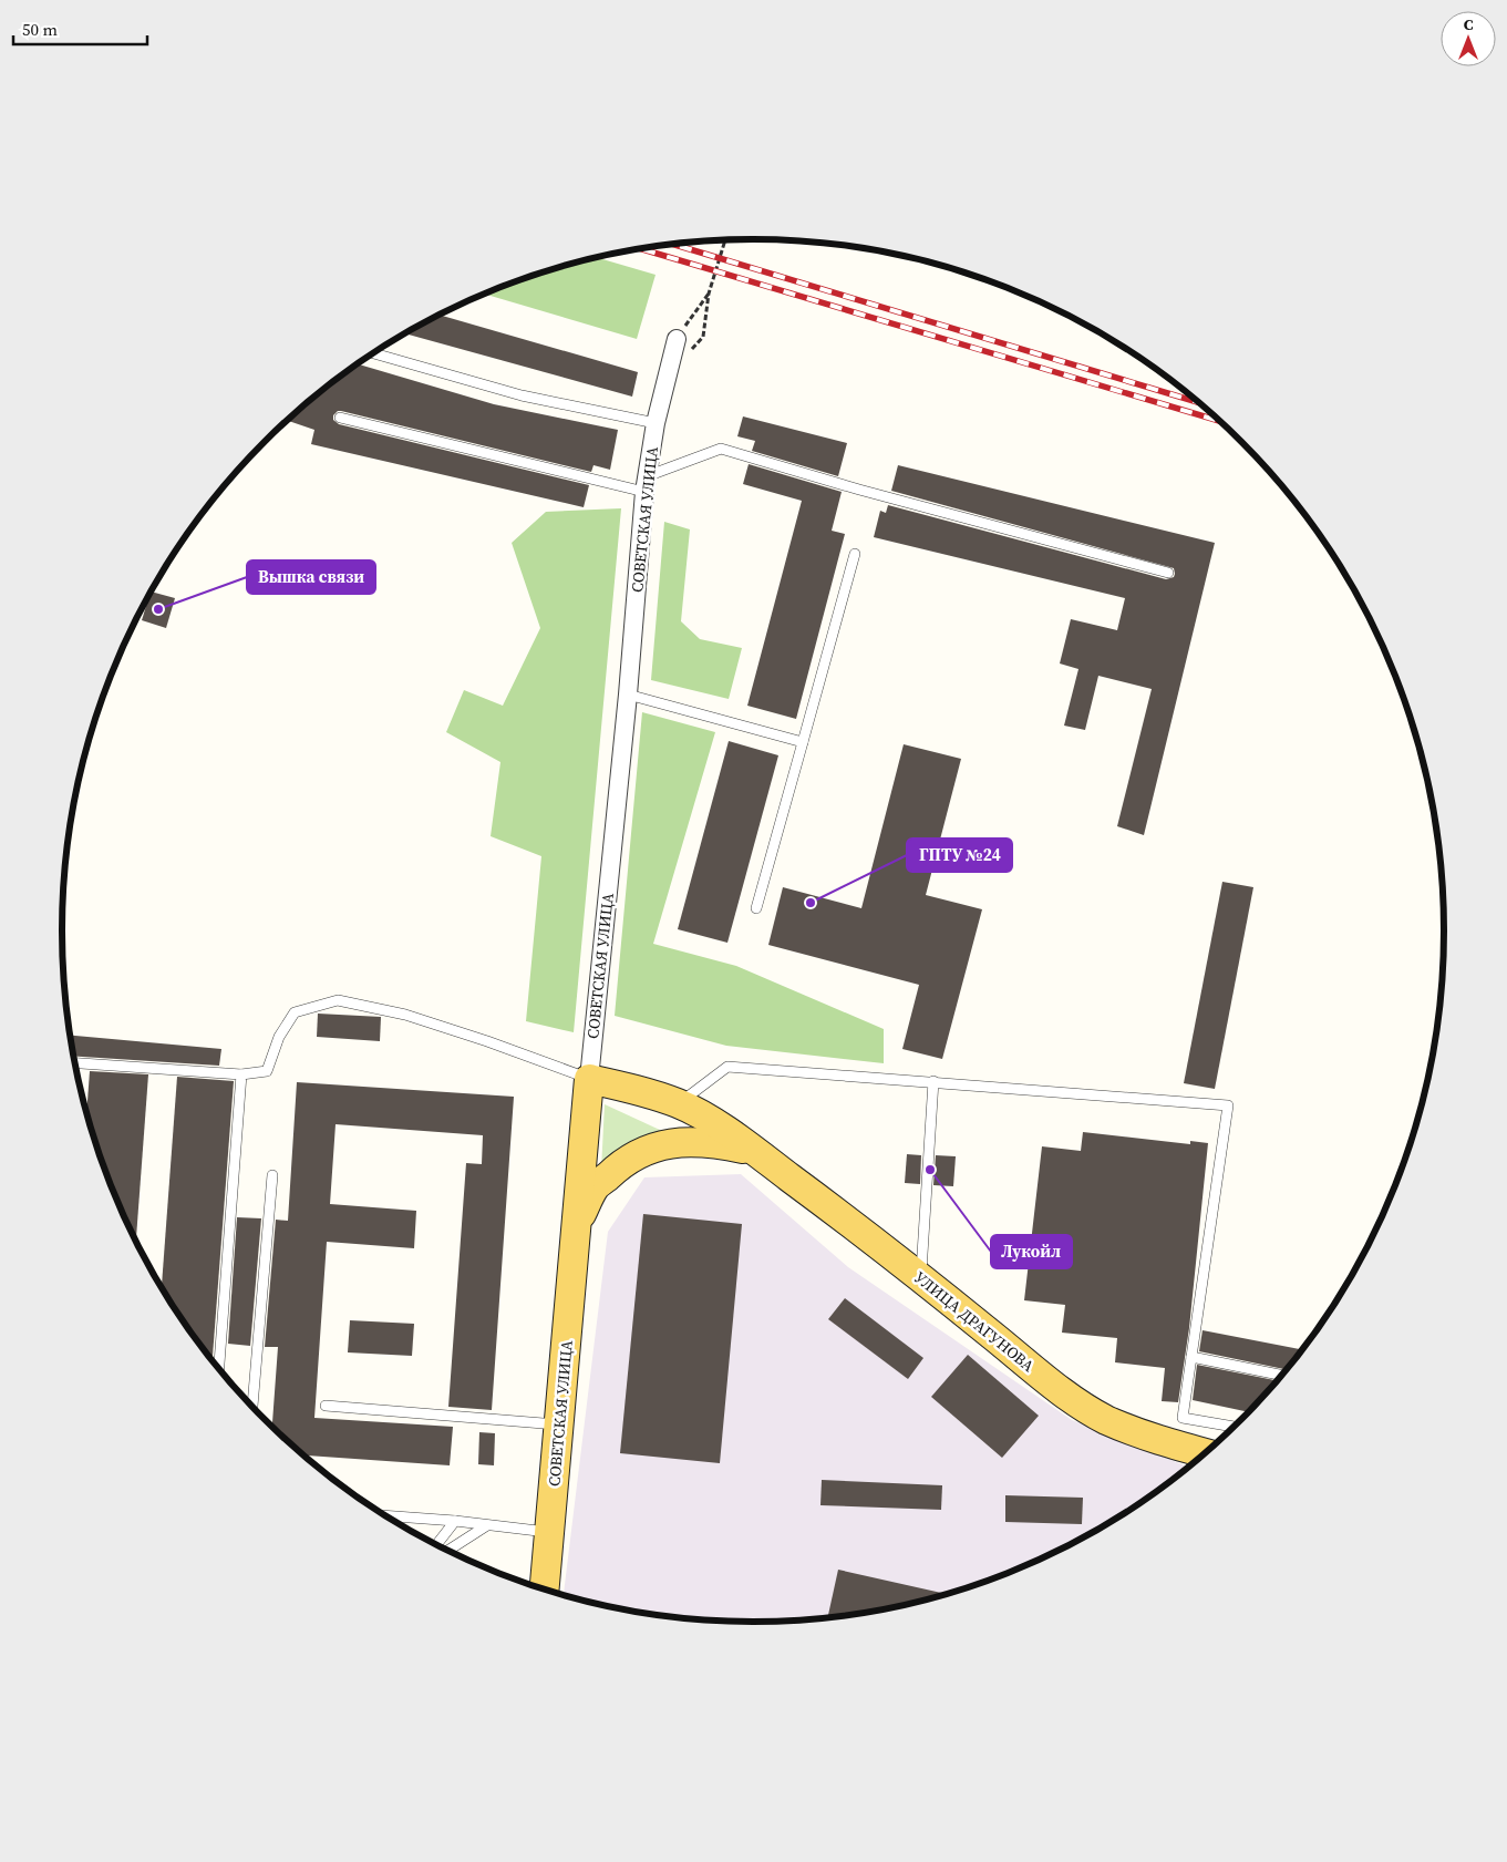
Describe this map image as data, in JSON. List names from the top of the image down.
{
  "streets": {
    "main road": ["СОВЕТСКАЯ УЛИЦА", "УЛИЦА ДРАГУНОВА"]
  },
  "crossings": [
    ["СОВЕТСКАЯ УЛИЦА", "УЛИЦА ДРАГУНОВА"]
  ],
  "places": ["Вышка связи", "ГПТУ №24", "Лукойл"],
  "scale_bar": "50 m",
  "north": "top"
}
